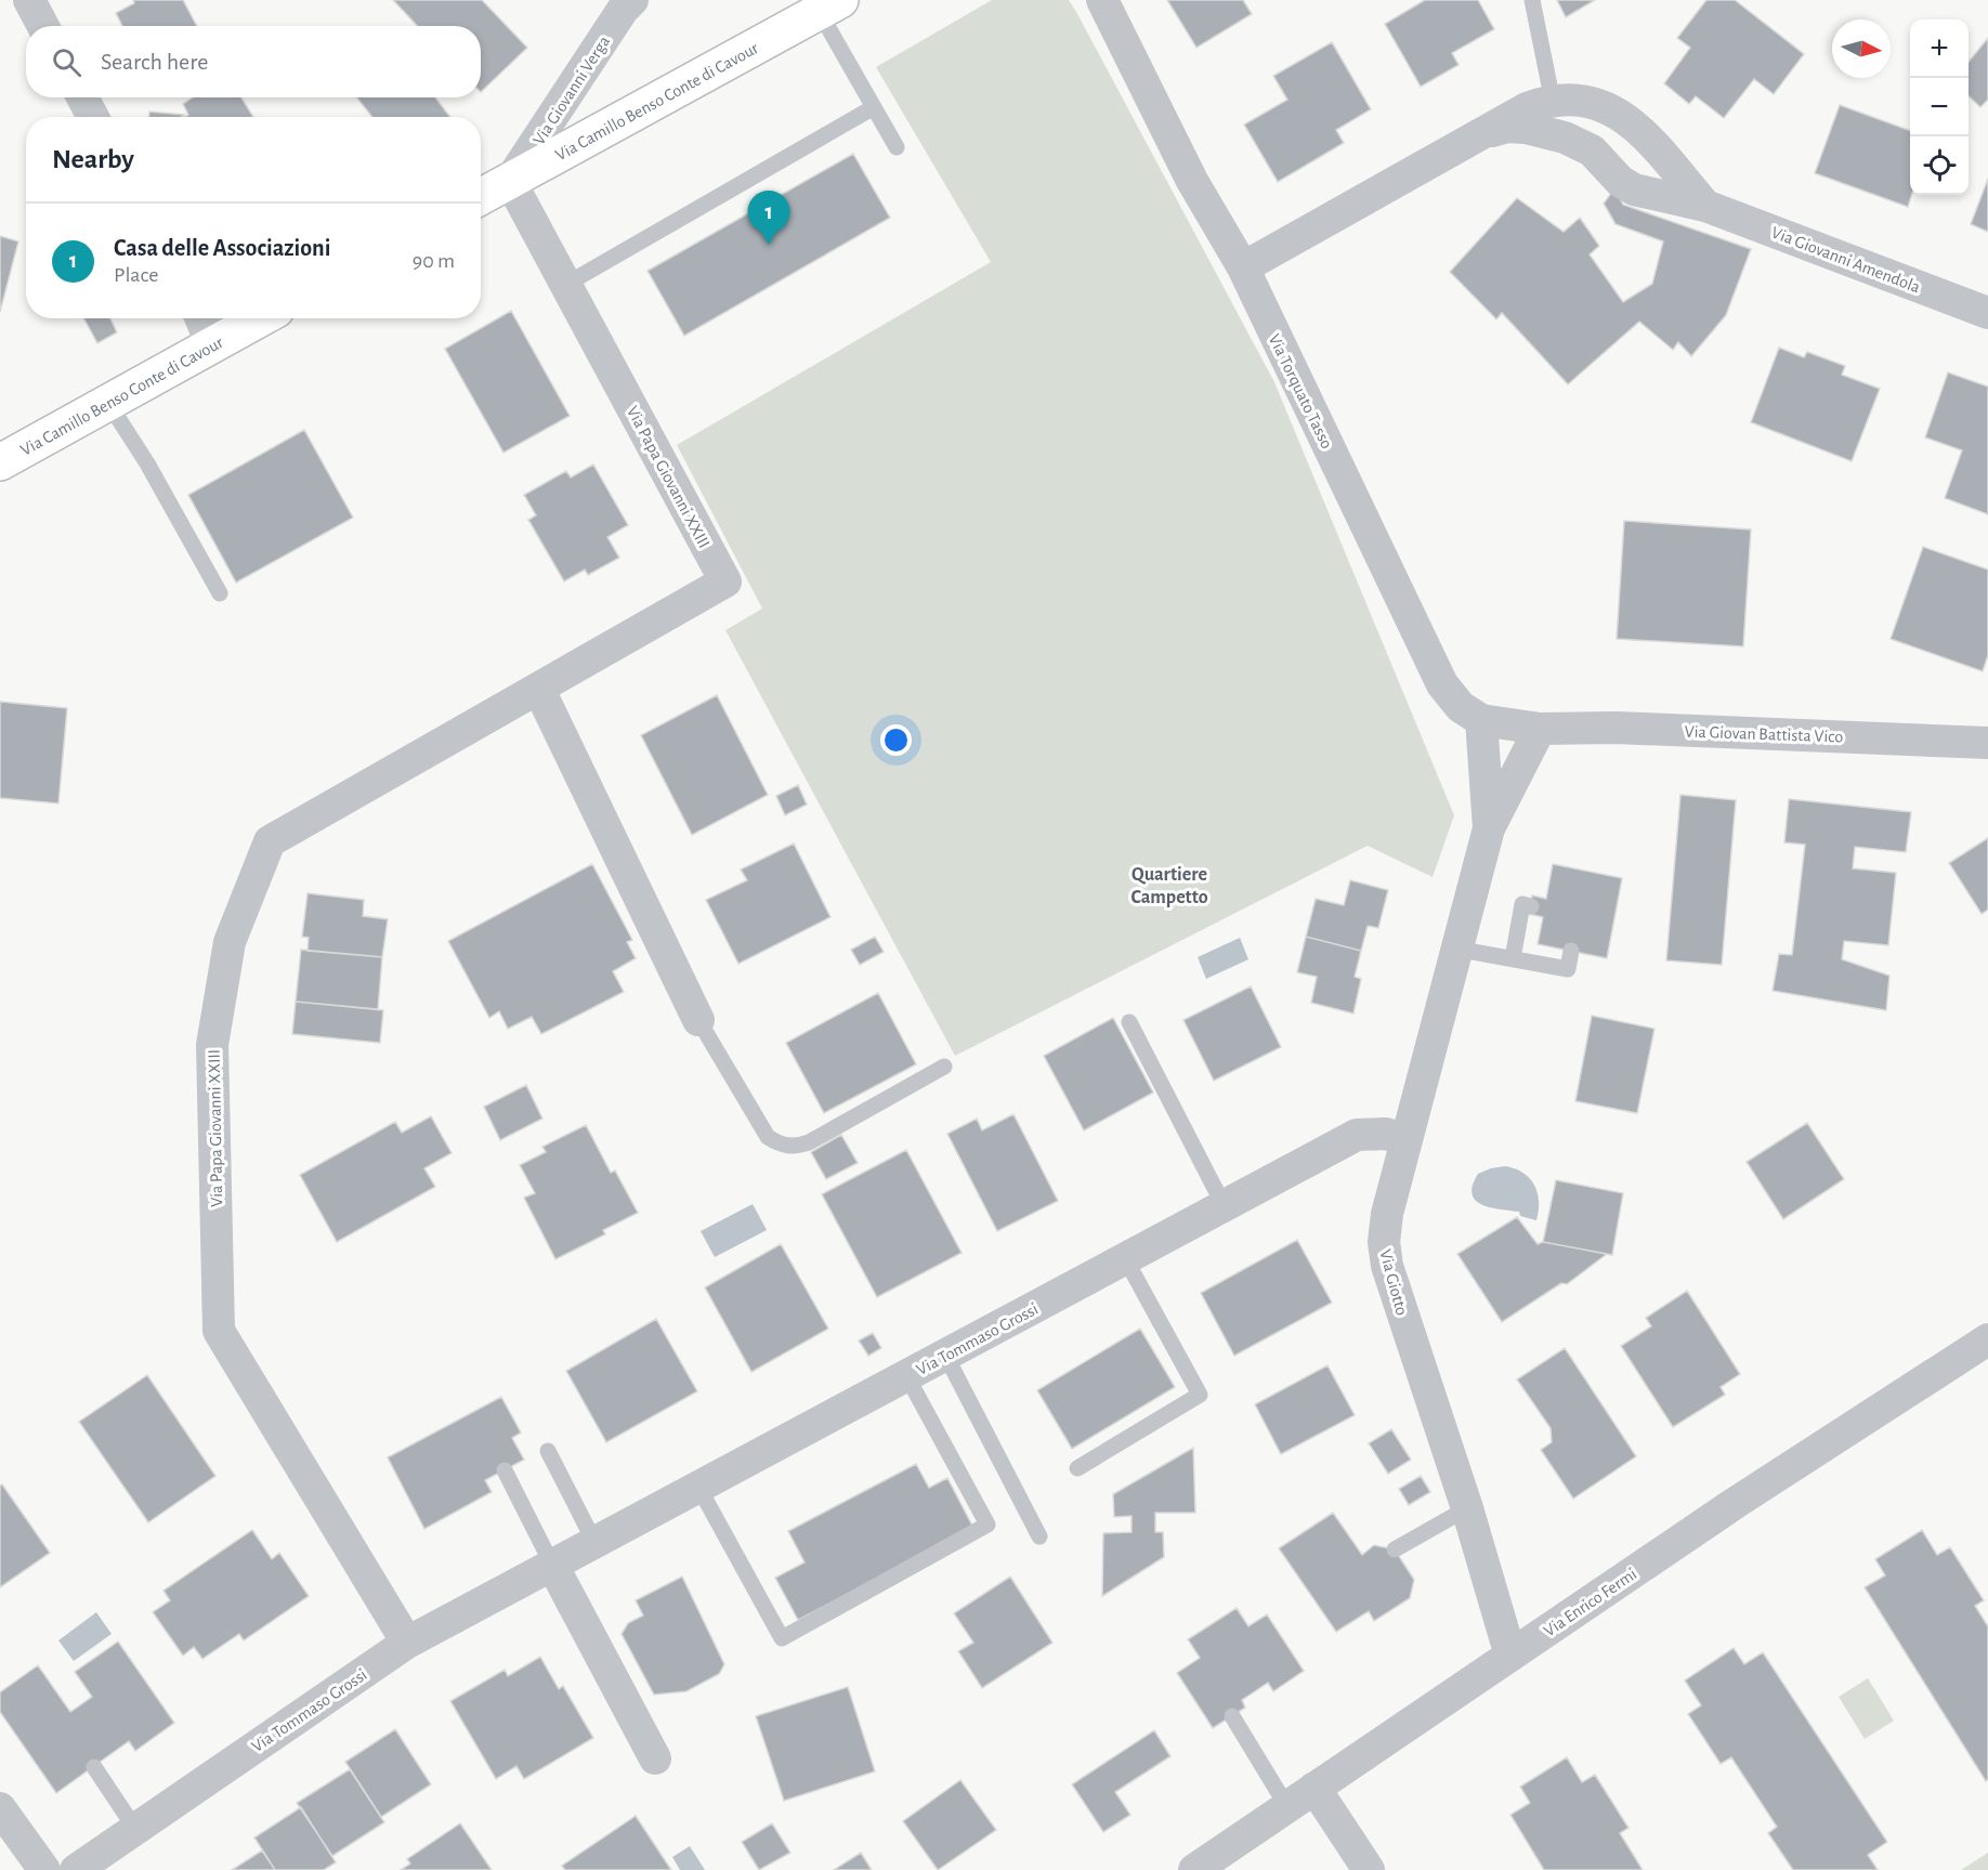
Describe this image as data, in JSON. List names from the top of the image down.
{
  "streets": {
    "main road": ["Via Camillo Benso Conte di Cavour"],
    "street": [
      "Via Giovanni Verga",
      "Via Giovanni Amendola",
      "Via Torquato Tasso",
      "Via Papa Giovanni XXIII",
      "Via Giovan Battista Vico",
      "Via Giotto",
      "Via Tommaso Grossi",
      "Via Enrico Fermi"
    ]
  },
  "crossings": [
    ["Via Giovanni Verga", "Via Camillo Benso Conte di Cavour"],
    ["Via Giovanni Verga", "Via Papa Giovanni XXIII"],
    ["Via Camillo Benso Conte di Cavour", "Via Papa Giovanni XXIII"],
    ["Via Giovanni Amendola", "Via Torquato Tasso"],
    ["Via Torquato Tasso", "Via Giovan Battista Vico"],
    ["Via Torquato Tasso", "Via Giotto"],
    ["Via Papa Giovanni XXIII", "Via Tommaso Grossi"],
    ["Via Giovan Battista Vico", "Via Giotto"],
    ["Via Giotto", "Via Tommaso Grossi"],
    ["Via Giotto", "Via Enrico Fermi"]
  ],
  "districts": ["Quartiere Campetto"],
  "north": "right",
  "page": {
    "map_buttons": ["+", "−"],
    "search": "Search here",
    "heading": "Nearby",
    "pins": "1",
    "list": [
      {
        "mark": "1",
        "name": "Casa delle Associazioni",
        "note": "Place",
        "value": "90 m"
      }
    ]
  }
}
